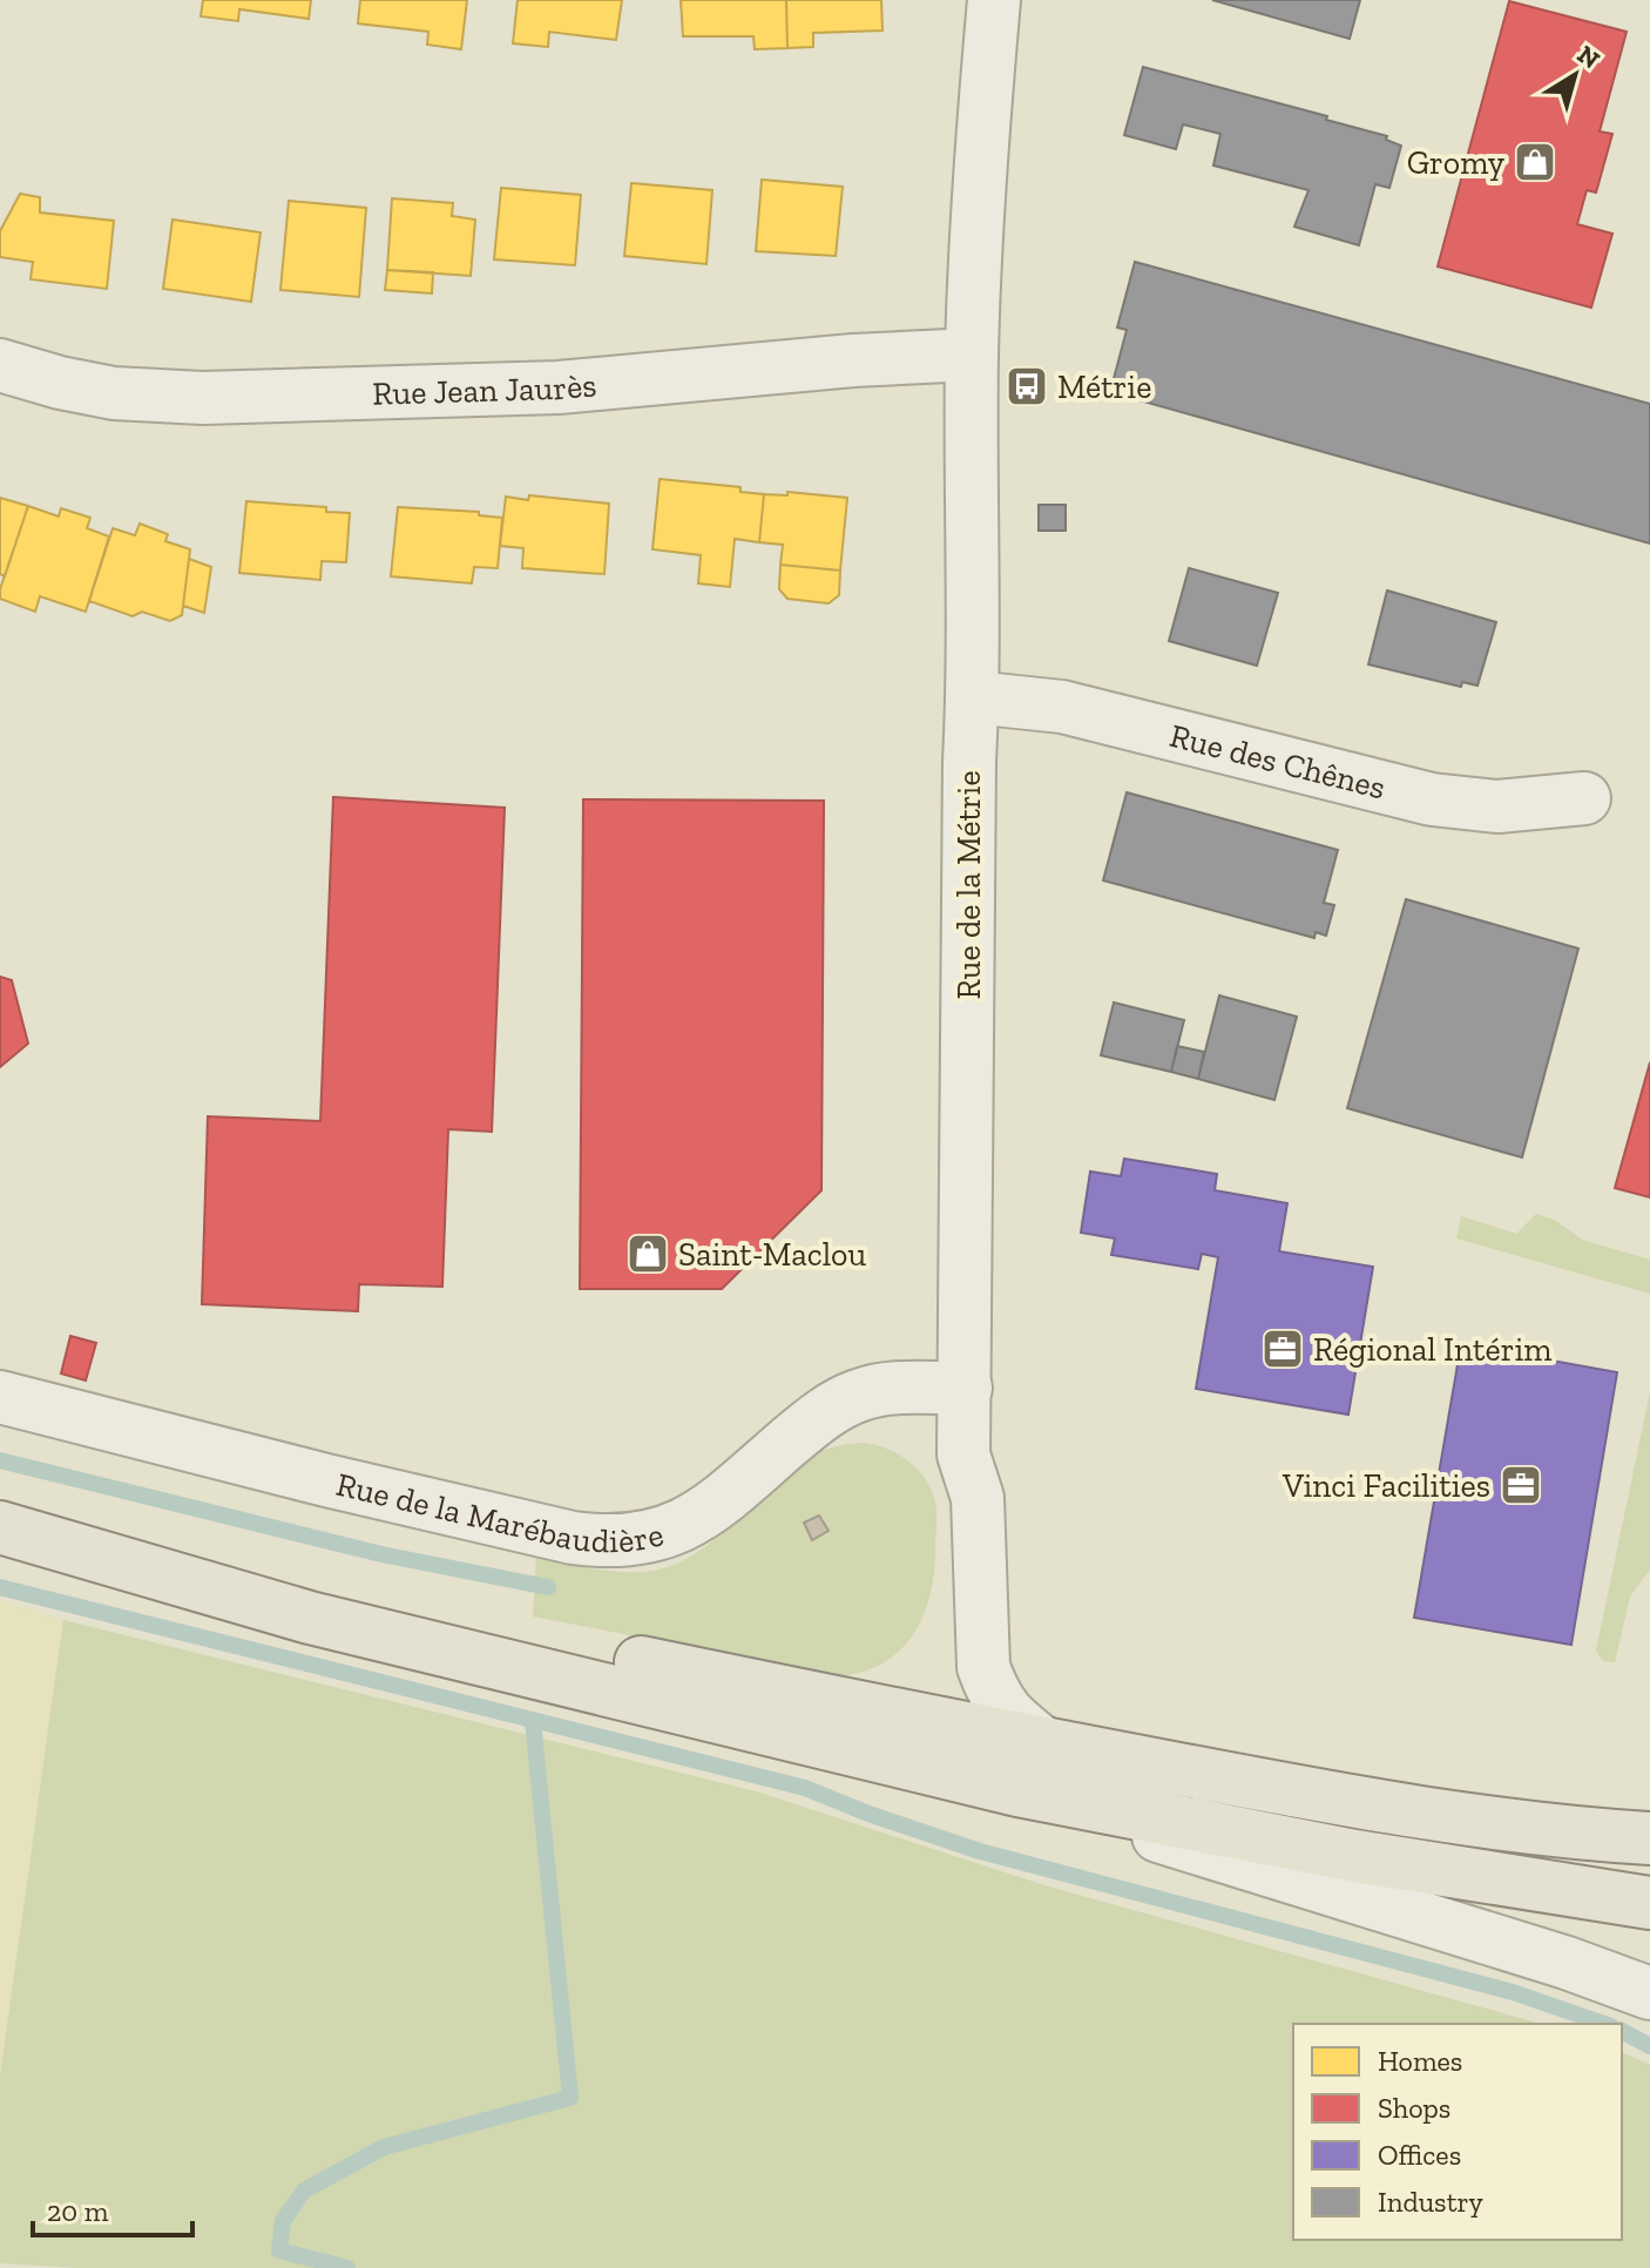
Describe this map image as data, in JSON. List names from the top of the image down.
{
  "streets": {
    "street": [
      "Rue Jean Jaurès",
      "Rue des Chênes",
      "Rue de la Métrie",
      "Rue de la Marébaudière"
    ]
  },
  "crossings": [
    ["Rue Jean Jaurès", "Rue de la Métrie"],
    ["Rue des Chênes", "Rue de la Métrie"],
    ["Rue de la Métrie", "Rue de la Marébaudière"]
  ],
  "places": {
    "shop": ["Gromy", "Saint-Maclou"],
    "bus stop": ["Métrie"],
    "office": ["Régional Intérim", "Vinci Facilities"]
  },
  "legend": [
    "Homes",
    "Shops",
    "Offices",
    "Industry"
  ],
  "scale_bar": "20 m",
  "north": "top right"
}
